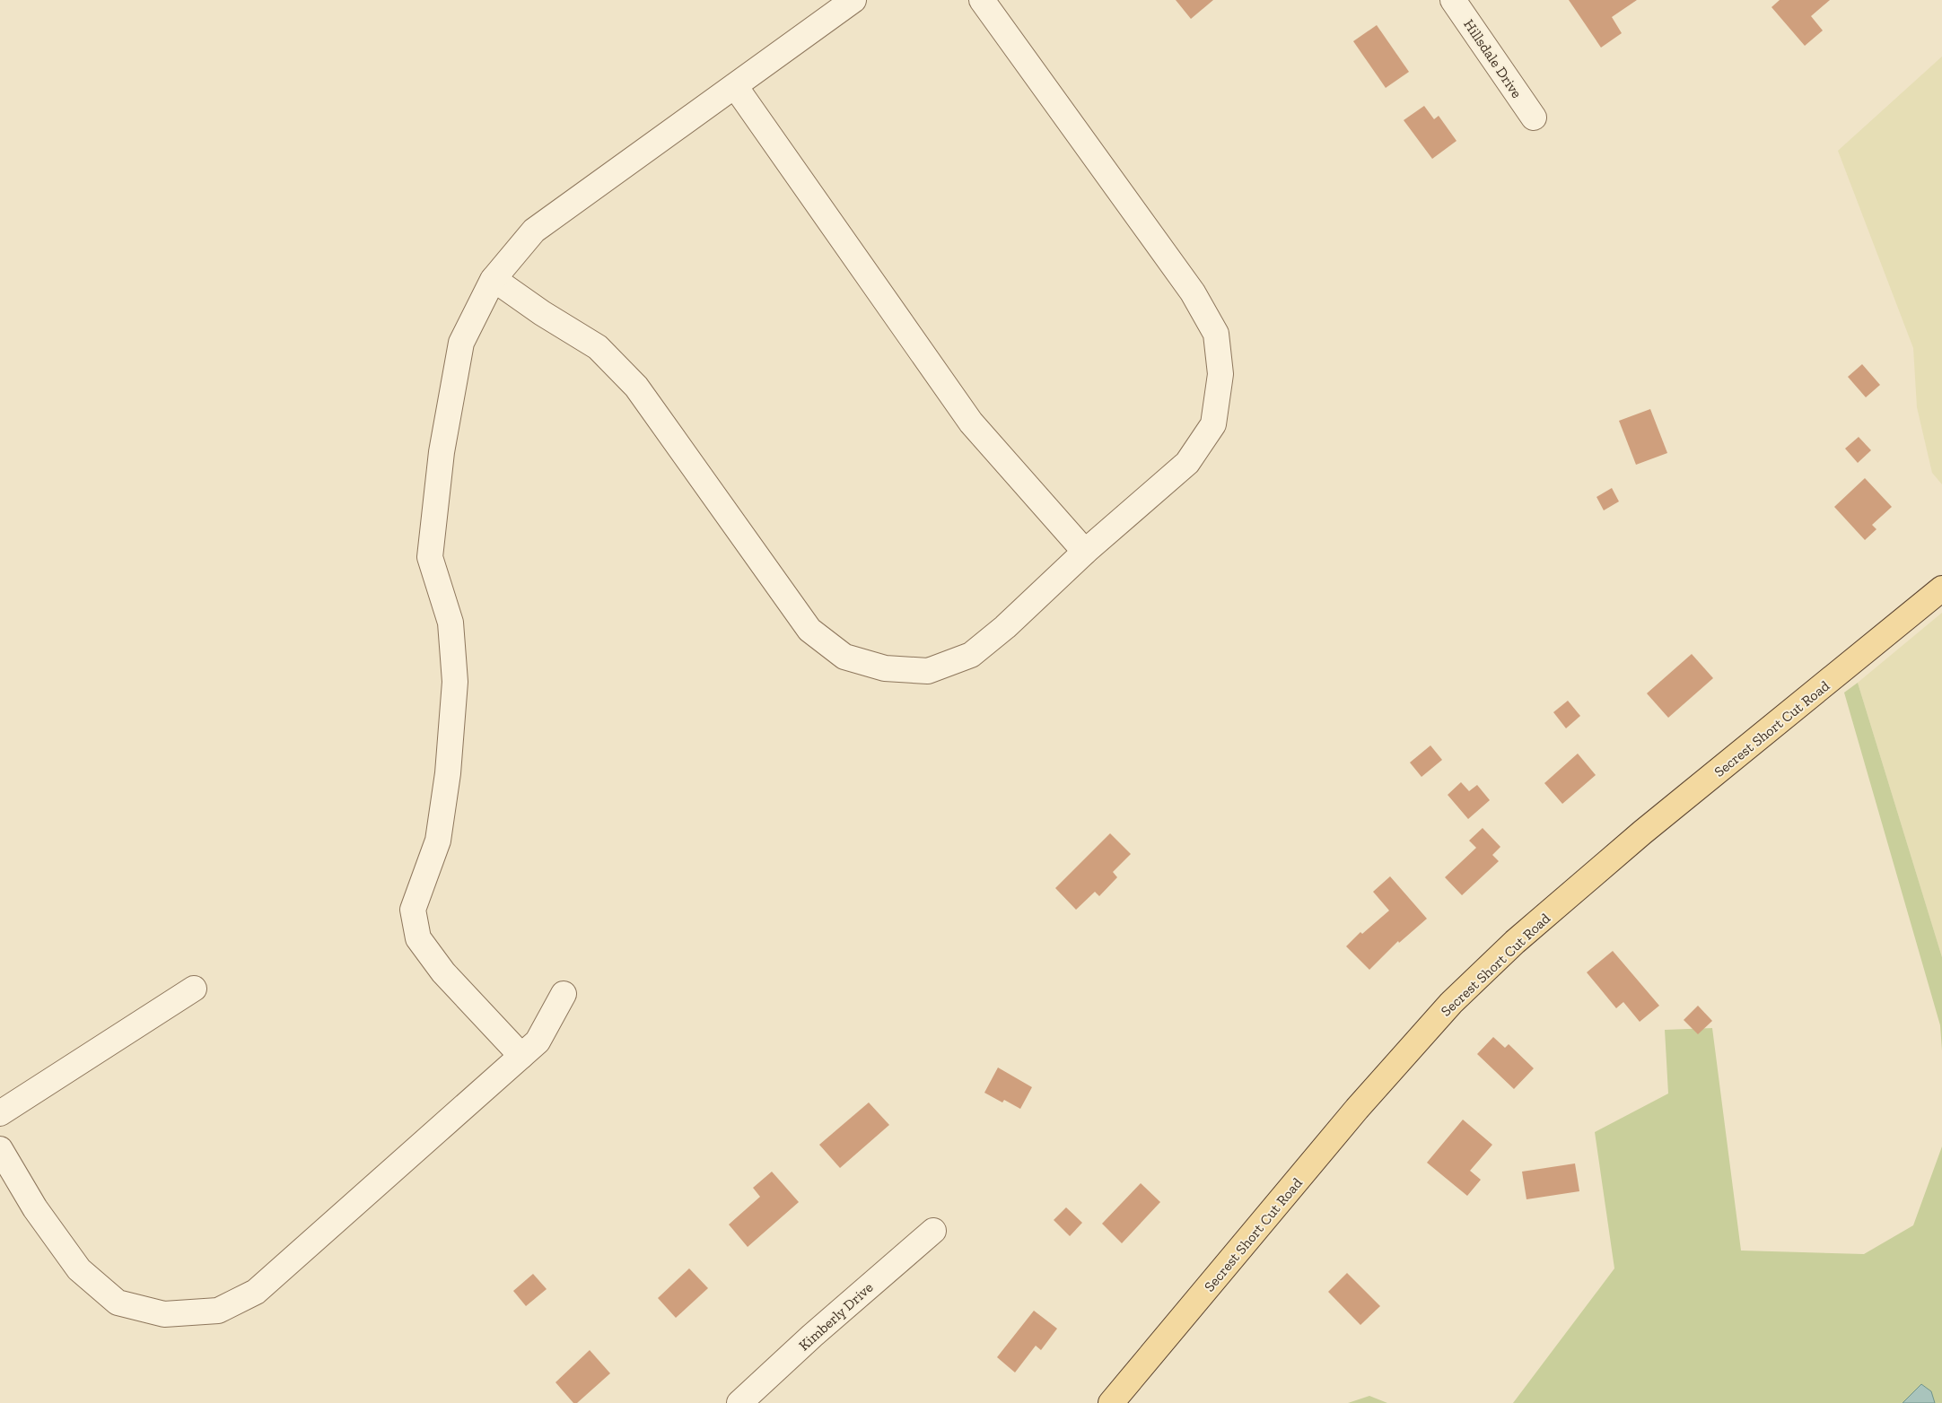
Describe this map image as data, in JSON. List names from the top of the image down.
{
  "streets": {
    "main road": ["Secrest Short Cut Road"],
    "street": ["Hillsdale Drive", "Kimberly Drive"]
  }
}
